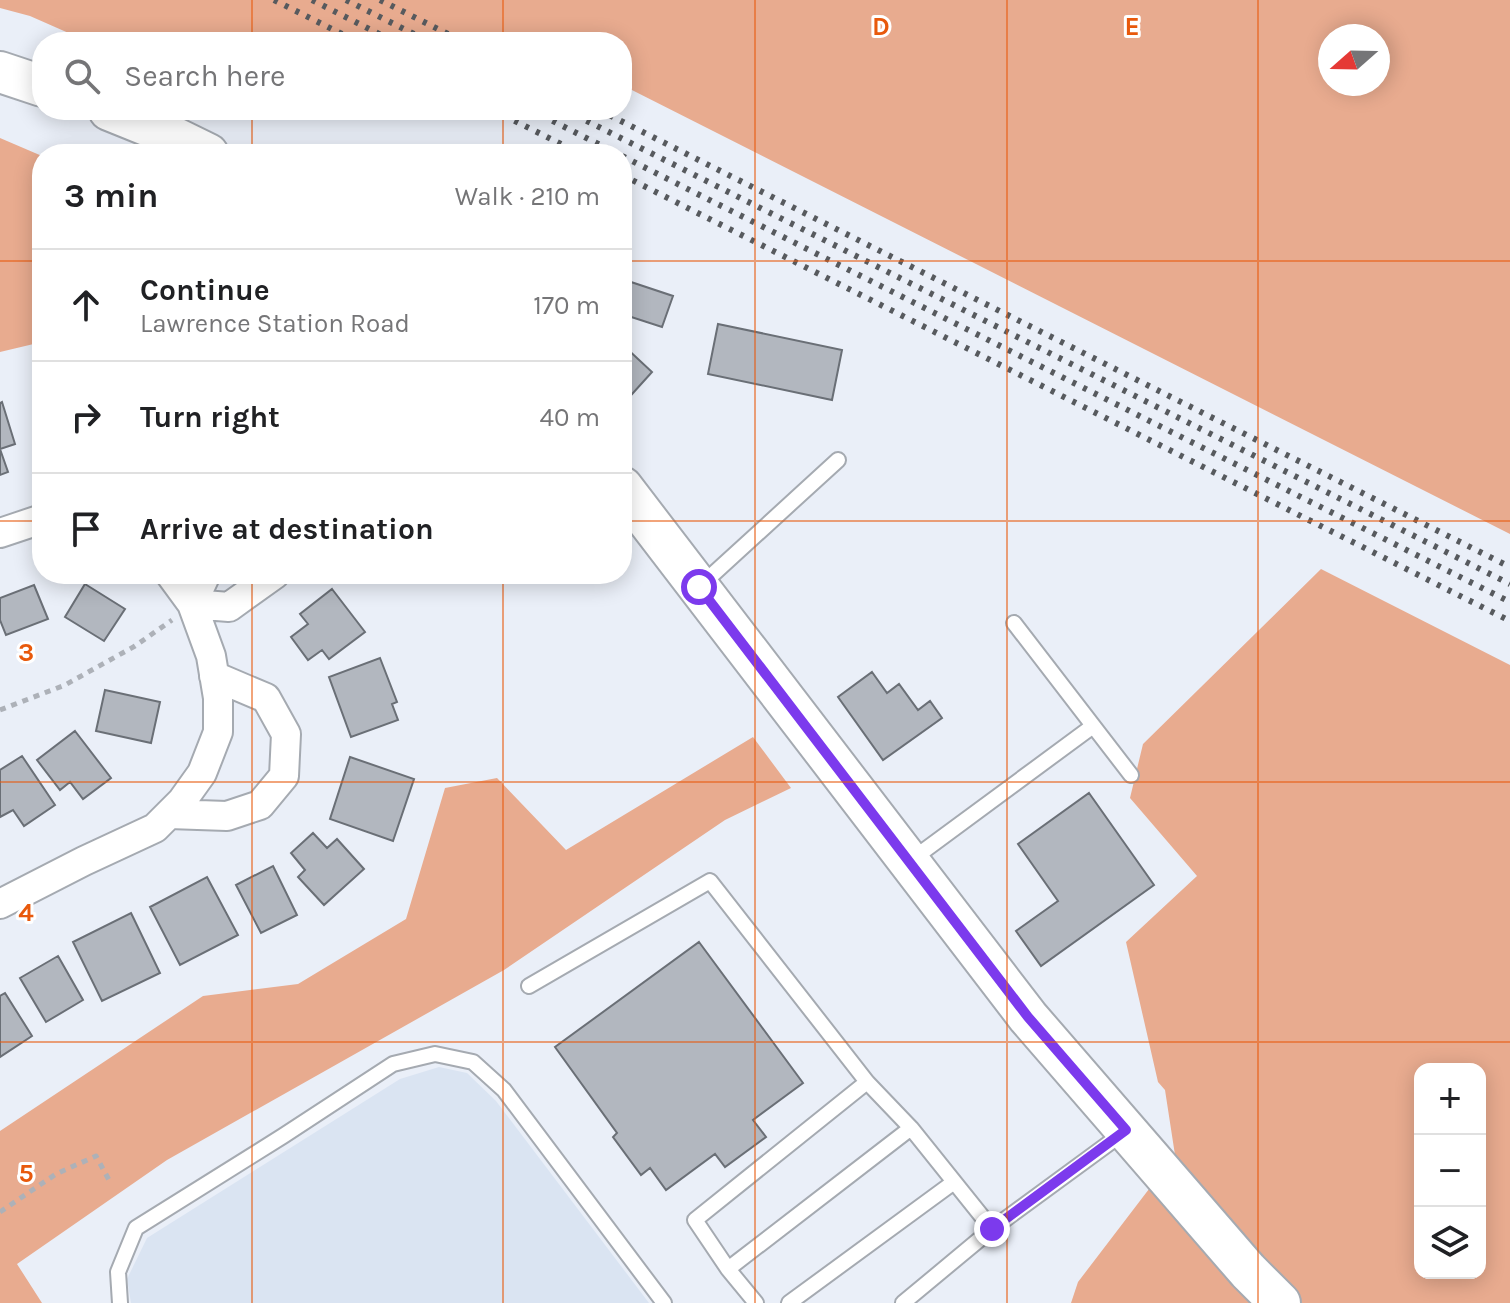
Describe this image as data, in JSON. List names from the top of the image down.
{
  "north": "left",
  "page": {
    "search": "Search here",
    "heading": ["3 min", "Walk · 210 m"],
    "list": [
      ["Continue", "Lawrence Station Road", "170 m"],
      ["Turn right", "40 m"],
      "Arrive at destination"
    ],
    "map_buttons": ["+", "−"]
  },
  "grid": {
    "columns": ["D", "E"],
    "rows": ["3", "4", "5"]
  }
}
